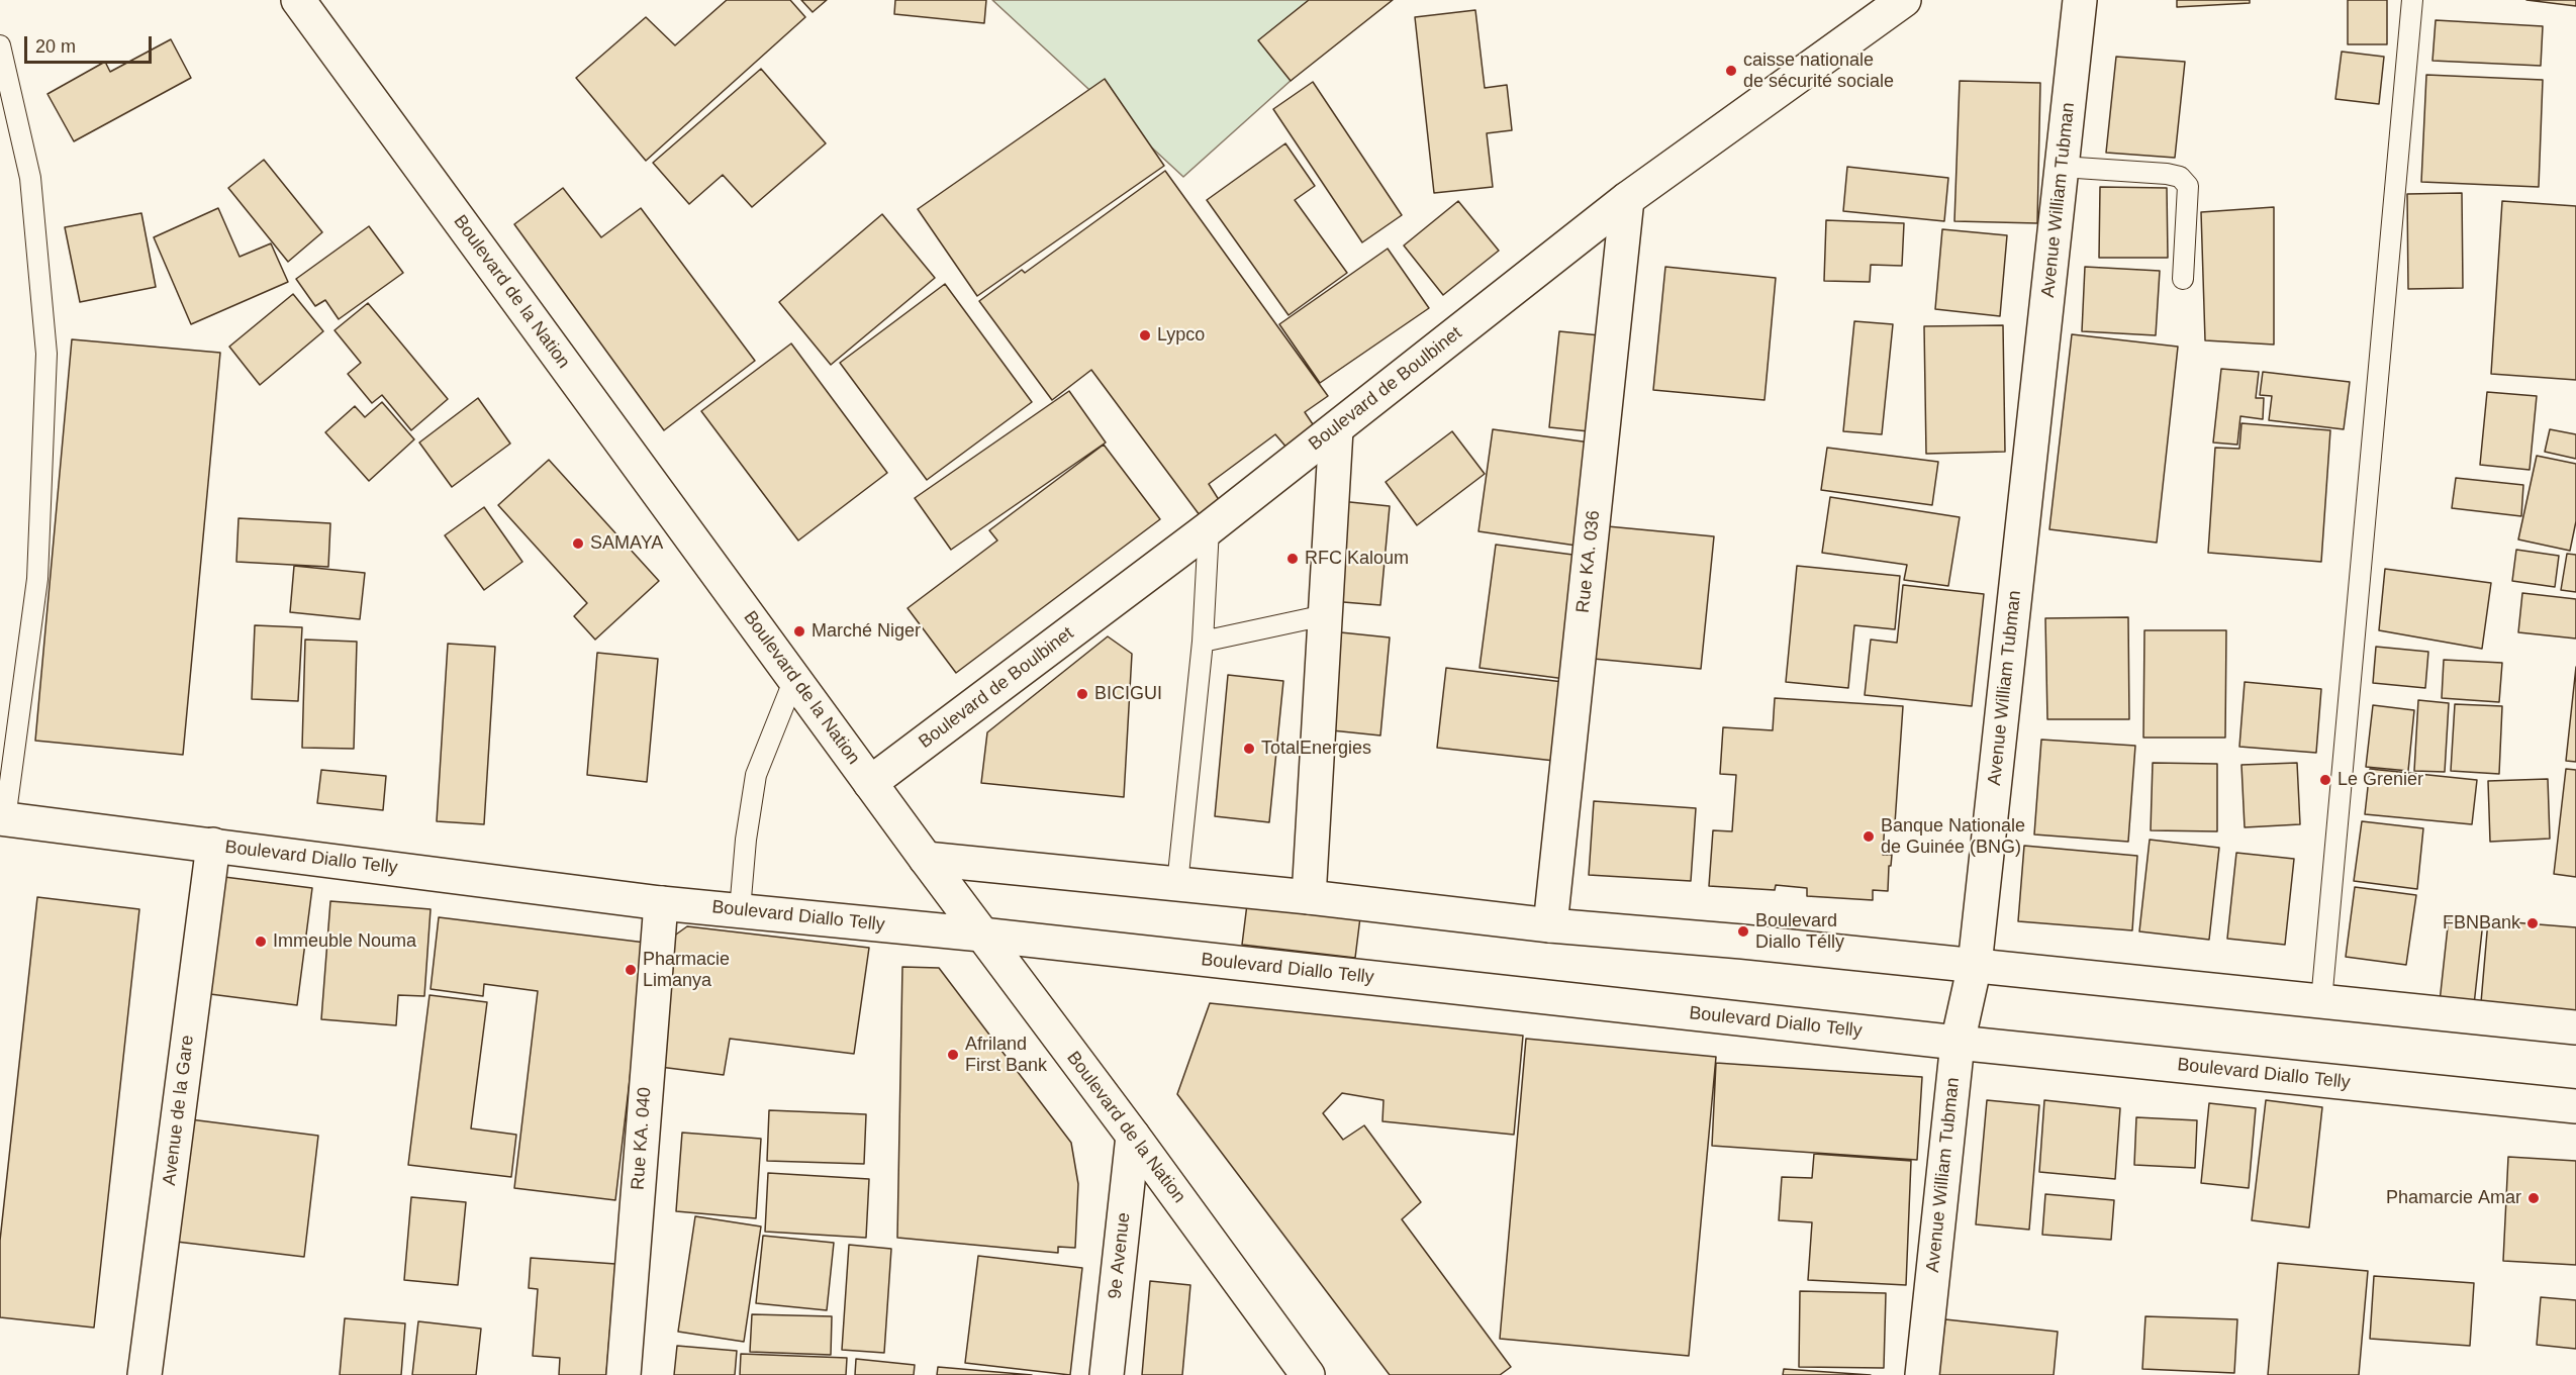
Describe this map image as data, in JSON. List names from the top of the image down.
{
  "streets": {
    "street": [
      "Avenue William Tubman",
      "Boulevard de la Nation",
      "Boulevard de Boulbinet",
      "Rue KA. 036",
      "Boulevard Diallo Telly",
      "Avenue de la Gare",
      "Rue KA. 040",
      "9e Avenue"
    ]
  },
  "crossings": [
    ["Avenue William Tubman", "Boulevard Diallo Telly"],
    ["Boulevard de la Nation", "Boulevard de Boulbinet"],
    ["Boulevard de la Nation", "Boulevard Diallo Telly"],
    ["Boulevard de la Nation", "9e Avenue"],
    ["Boulevard de Boulbinet", "Rue KA. 036"],
    ["Boulevard Diallo Telly", "Avenue de la Gare"],
    ["Boulevard Diallo Telly", "Rue KA. 040"]
  ],
  "places": [
    "caisse nationale de sécurité sociale",
    "Lypco",
    "SAMAYA",
    "RFC Kaloum",
    "Marché Niger",
    "BICIGUI",
    "TotalEnergies",
    "Le Grenier",
    "Banque Nationale de Guinée (BNG)",
    "FBNBank",
    "Boulevard Diallo Télly",
    "Immeuble Nouma",
    "Pharmacie Limanya",
    "Afriland First Bank",
    "Phamarcie Amar"
  ],
  "scale_bar": "20 m"
}
